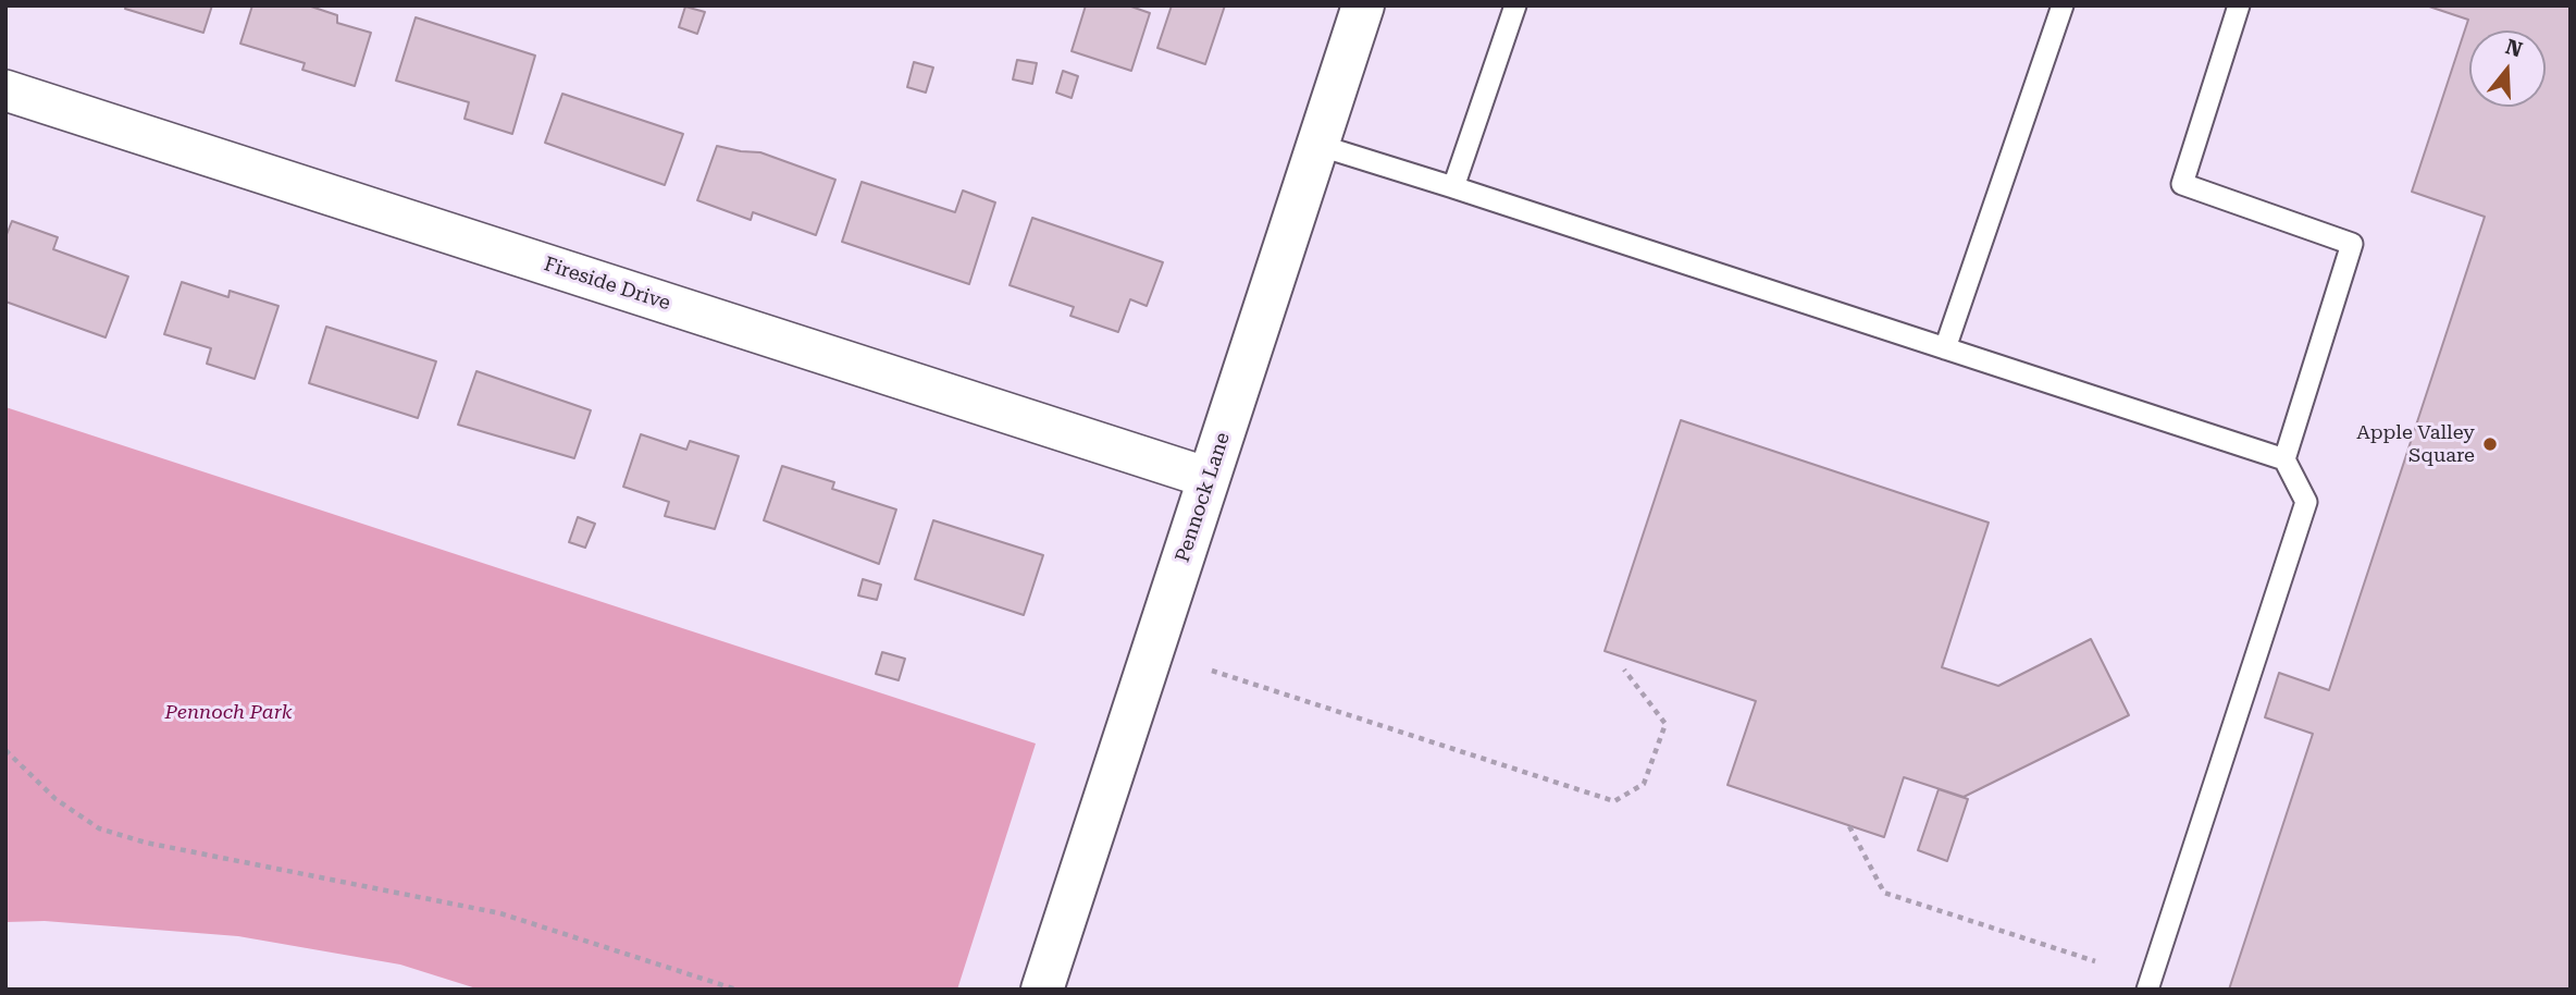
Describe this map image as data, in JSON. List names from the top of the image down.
{
  "streets": {
    "street": ["Fireside Drive", "Pennock Lane"]
  },
  "crossings": [
    ["Fireside Drive", "Pennock Lane"]
  ],
  "parks": ["Pennoch Park"],
  "places": ["Apple Valley Square"],
  "north": "top"
}
